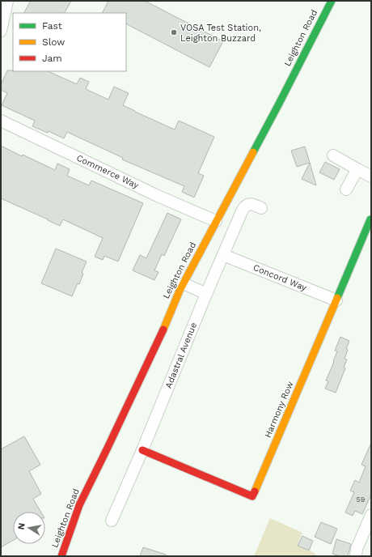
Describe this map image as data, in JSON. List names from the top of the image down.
{
  "streets": {
    "street": [
      "Leighton Road",
      "Commerce Way",
      "Concord Way",
      "Adastral Avenue",
      "Harmony Row"
    ]
  },
  "crossings": [
    ["Leighton Road", "Commerce Way"],
    ["Concord Way", "Adastral Avenue"],
    ["Concord Way", "Harmony Row"],
    ["Adastral Avenue", "Harmony Row"]
  ],
  "places": ["VOSA Test Station, Leighton Buzzard"],
  "house_numbers": ["59"],
  "legend": ["Fast", "Slow", "Jam"],
  "north": "left"
}
